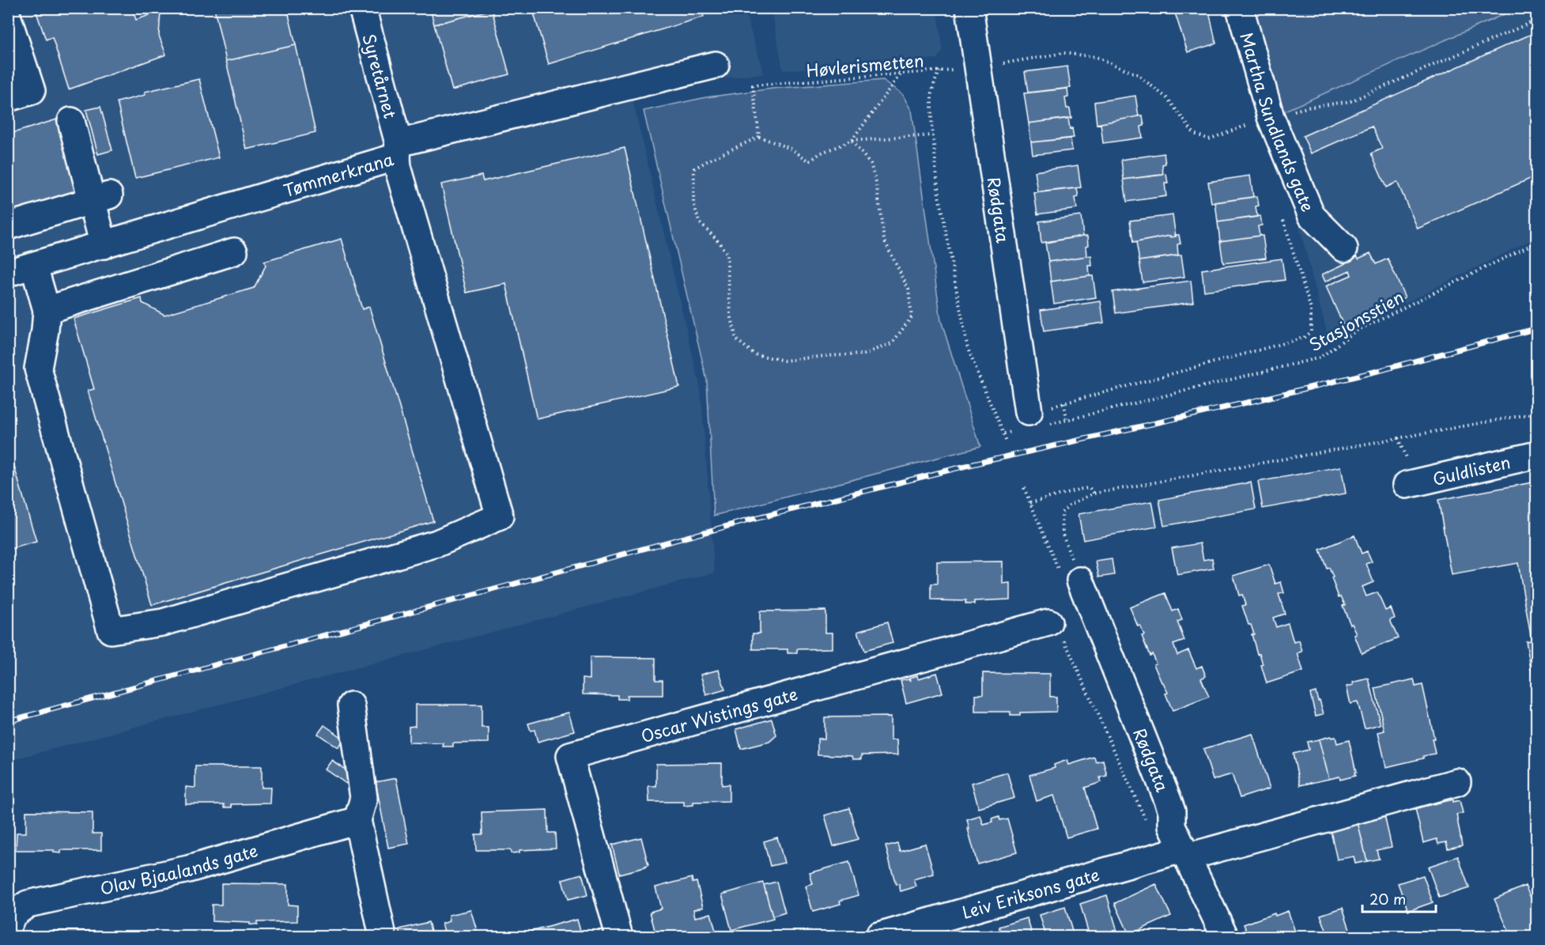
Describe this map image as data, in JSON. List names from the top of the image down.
{
  "streets": {
    "street": [
      "Syretårnet",
      "Martha Sundlands gate",
      "Tømmerkrana",
      "Rødgata",
      "Guldlisten",
      "Oscar Wistings gate",
      "Olav Bjaalands gate",
      "Leiv Eriksons gate"
    ],
    "path": ["Høvlerismetten", "Stasjonsstien"]
  },
  "crossings": [
    ["Høvlerismetten", "Rødgata"],
    ["Syretårnet", "Tømmerkrana"],
    ["Rødgata", "Leiv Eriksons gate"]
  ],
  "scale_bar": "20 m"
}
